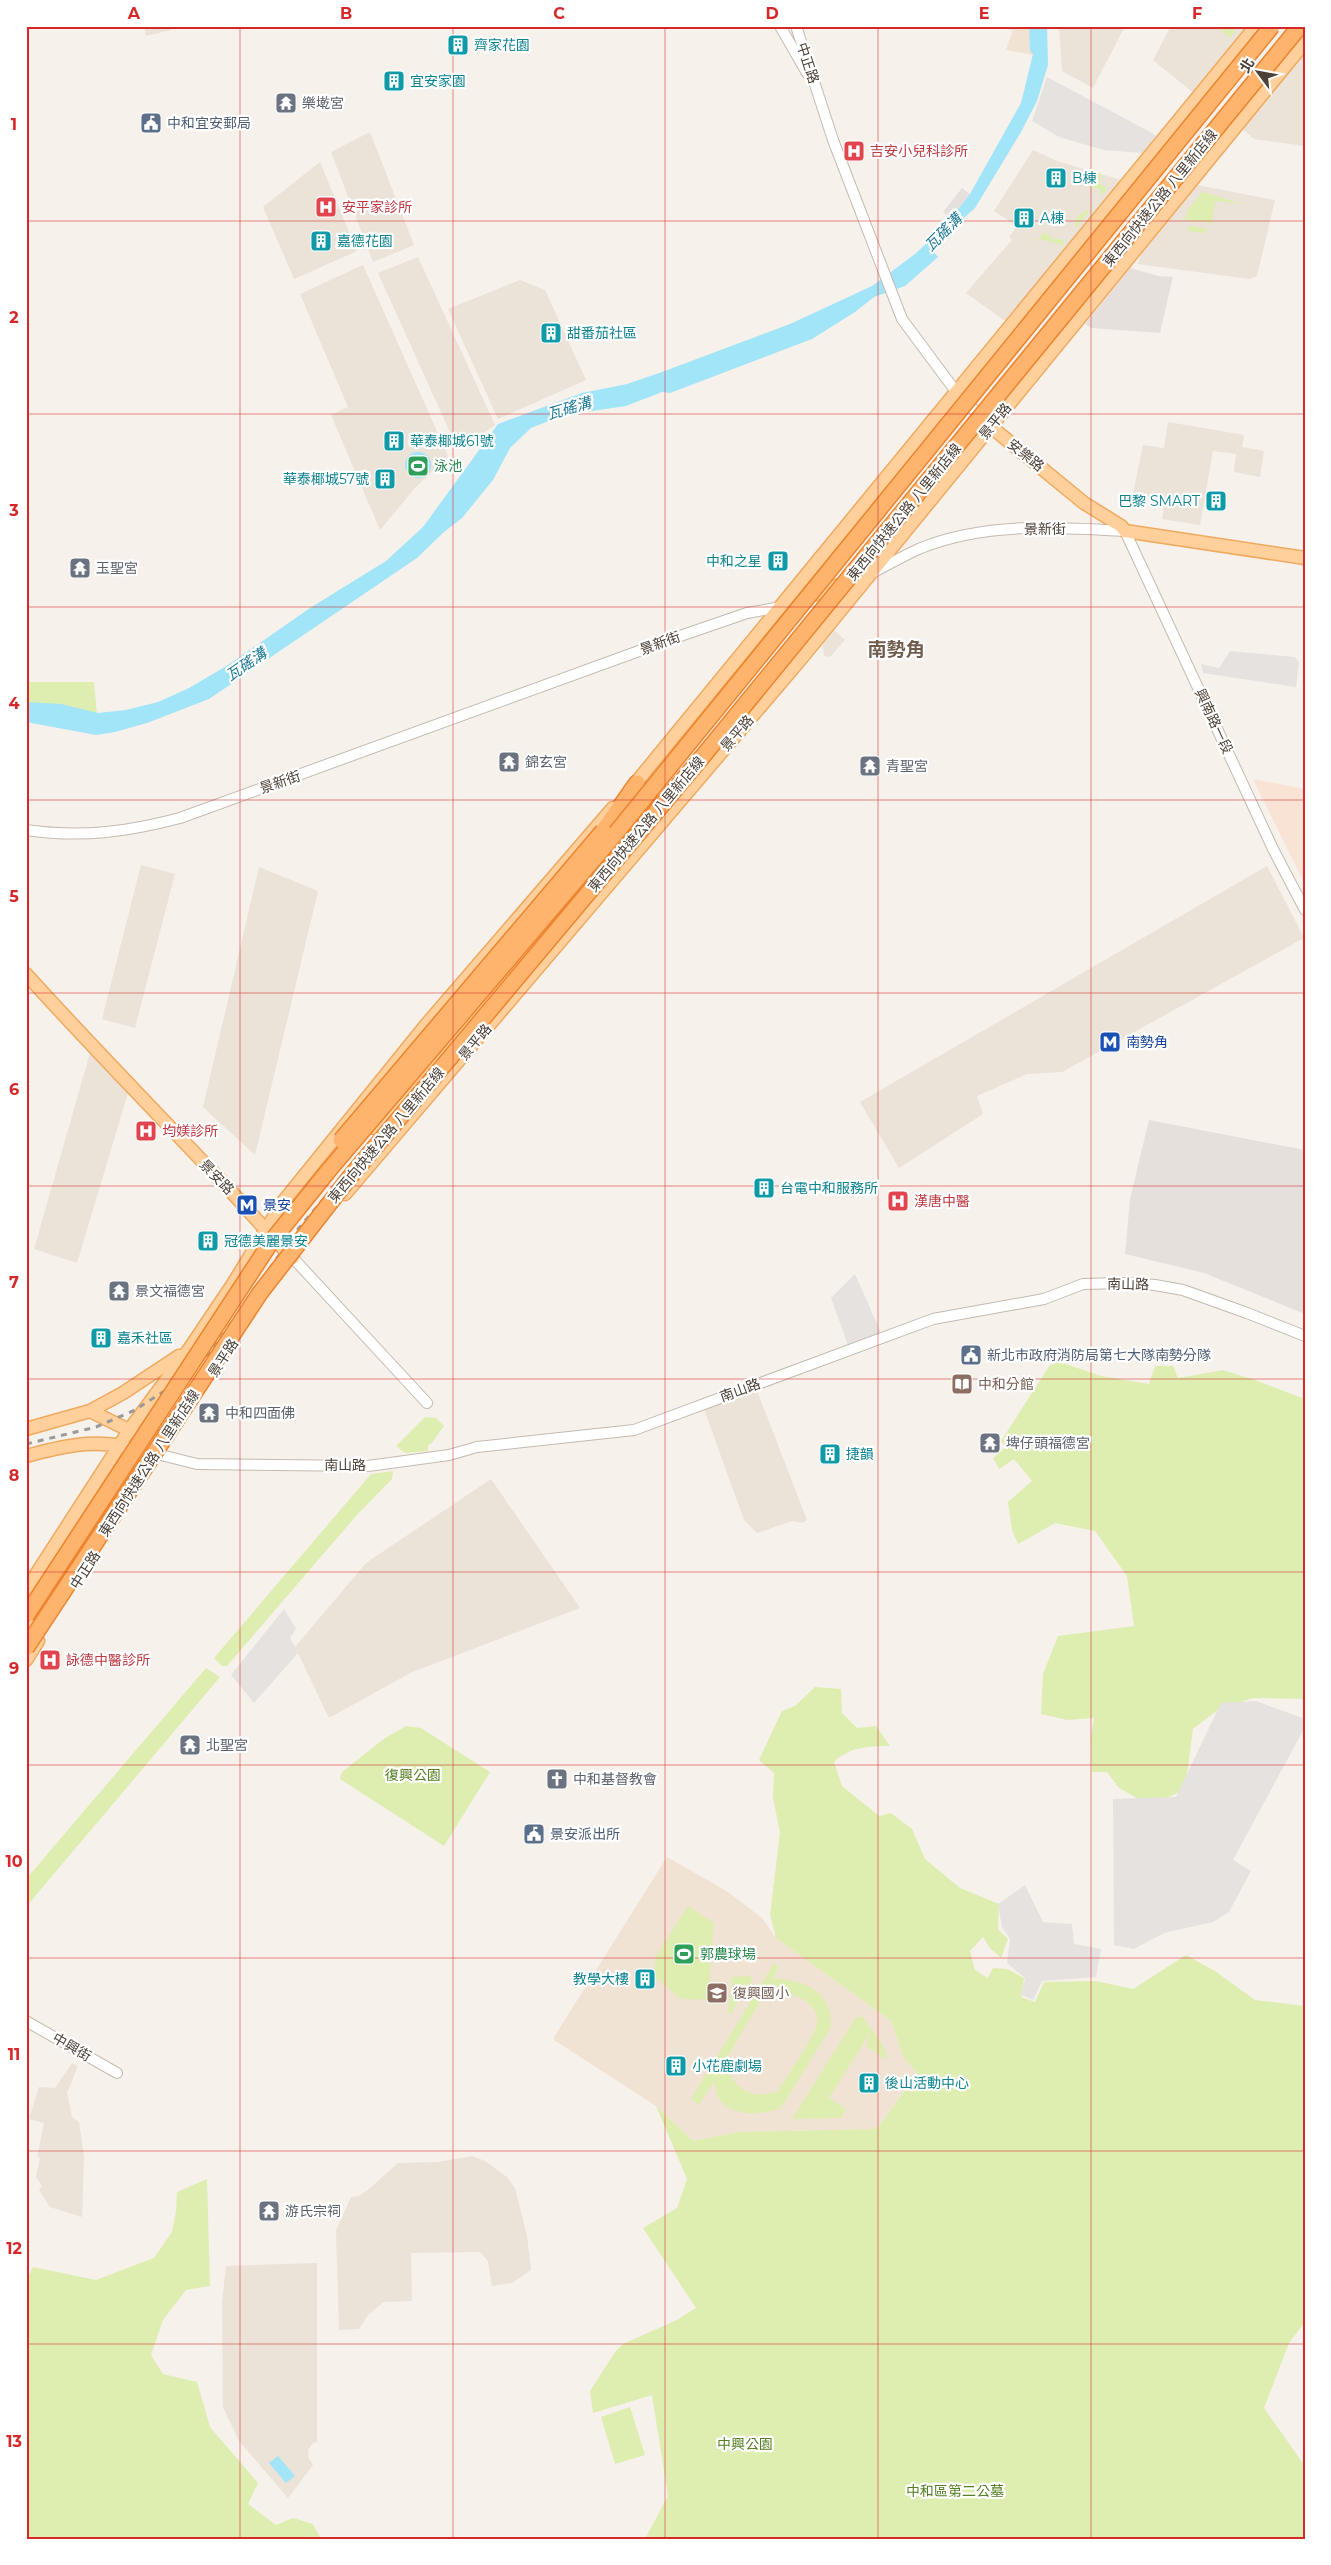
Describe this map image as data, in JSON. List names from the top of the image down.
{
  "streets": {
    "highway": ["東西向快速公路 八里新店線"],
    "main road": [
      "中正路",
      "景平路",
      "安樂路",
      "景新街",
      "景安路"
    ],
    "street": ["興南路一段", "南山路", "中興街"]
  },
  "crossings": [
    ["中正路", "景平路"],
    ["中正路", "安樂路"],
    ["中正路", "南山路"],
    ["東西向快速公路 八里新店線", "景平路"],
    ["東西向快速公路 八里新店線", "景安路"],
    ["景平路", "安樂路"],
    ["景平路", "景新街"],
    ["景平路", "景安路"],
    ["景平路", "南山路"],
    ["安樂路", "景新街"],
    ["安樂路", "興南路一段"],
    ["景新街", "興南路一段"]
  ],
  "districts": ["南勢角"],
  "water": ["瓦磘溝"],
  "parks": ["復興公園", "中興公園", "中和區第二公墓"],
  "places": {
    "building": [
      "齊家花園",
      "宜安家園",
      "B棟",
      "A棟",
      "嘉德花園",
      "甜番茄社區",
      "華泰椰城61號",
      "華泰椰城57號",
      "巴黎 SMART",
      "中和之星",
      "台電中和服務所",
      "冠德美麗景安",
      "嘉禾社區",
      "捷韻",
      "教學大樓",
      "小花鹿劇場",
      "後山活動中心"
    ],
    "temple": [
      "樂墘宮",
      "玉聖宮",
      "錦玄宮",
      "青聖宮",
      "景文福德宮",
      "中和四面佛",
      "埤仔頭福德宮",
      "北聖宮",
      "游氏宗祠"
    ],
    "public building": ["中和宜安郵局", "新北市政府消防局第七大隊南勢分隊", "景安派出所"],
    "hospital": [
      "吉安小兒科診所",
      "安平家診所",
      "均媄診所",
      "漢唐中醫",
      "詠德中醫診所"
    ],
    "sports": ["泳池", "郭農球場"],
    "metro station": ["南勢角", "景安"],
    "library": ["中和分館"],
    "church": ["中和基督教會"],
    "school or university": ["復興國小"]
  },
  "north": "top left",
  "grid": {
    "columns": [
      "A",
      "B",
      "C",
      "D",
      "E",
      "F"
    ],
    "rows": [
      "1",
      "2",
      "3",
      "4",
      "5",
      "6",
      "7",
      "8",
      "9",
      "10",
      "11",
      "12",
      "13"
    ]
  }
}
